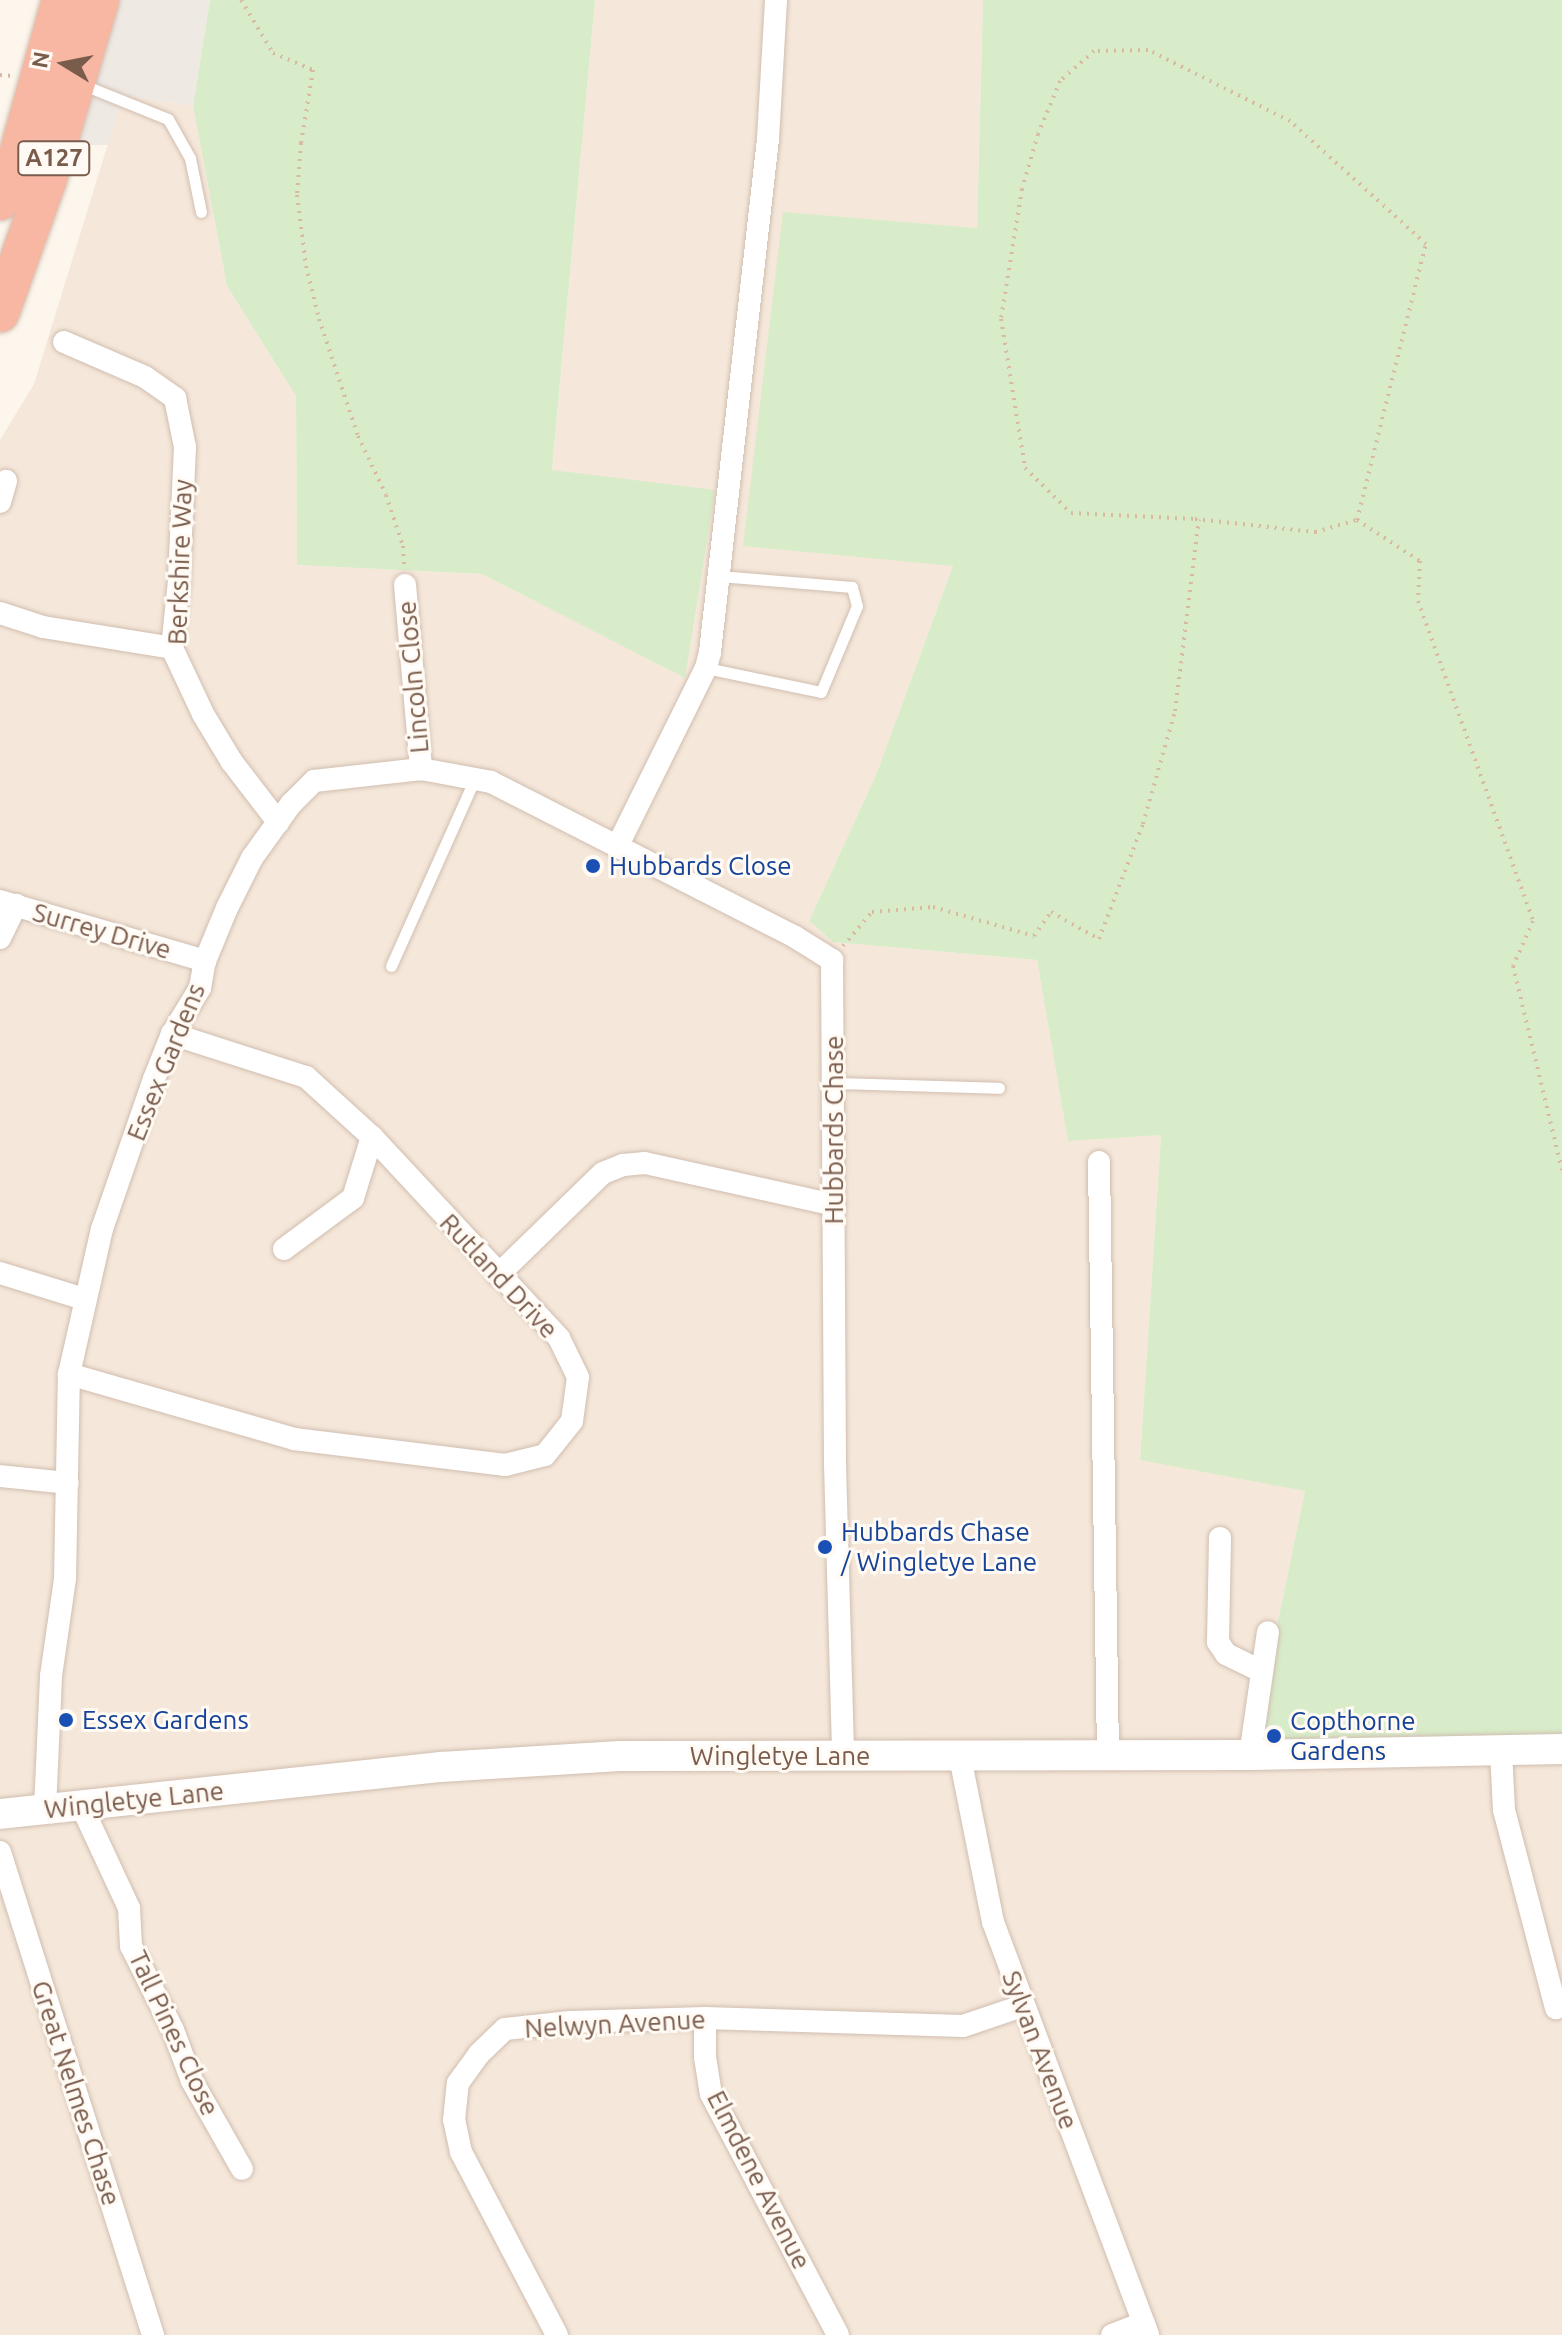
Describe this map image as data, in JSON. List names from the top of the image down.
{
  "streets": {
    "highway": ["A127"],
    "street": [
      "Berkshire Way",
      "Lincoln Close",
      "Surrey Drive",
      "Essex Gardens",
      "Hubbards Chase",
      "Rutland Drive",
      "Wingletye Lane",
      "Nelwyn Avenue",
      "Tall Pines Close",
      "Sylvan Avenue",
      "Great Nelmes Chase",
      "Elmdene Avenue"
    ]
  },
  "crossings": [
    ["Berkshire Way", "Essex Gardens"],
    ["Lincoln Close", "Essex Gardens"],
    ["Surrey Drive", "Essex Gardens"],
    ["Essex Gardens", "Rutland Drive"],
    ["Essex Gardens", "Wingletye Lane"],
    ["Hubbards Chase", "Wingletye Lane"],
    ["Wingletye Lane", "Tall Pines Close"],
    ["Wingletye Lane", "Sylvan Avenue"],
    ["Nelwyn Avenue", "Sylvan Avenue"],
    ["Nelwyn Avenue", "Elmdene Avenue"]
  ],
  "places": [
    "Hubbards Close",
    "Hubbards Chase / Wingletye Lane",
    "Essex Gardens",
    "Copthorne Gardens"
  ],
  "north": "left"
}
